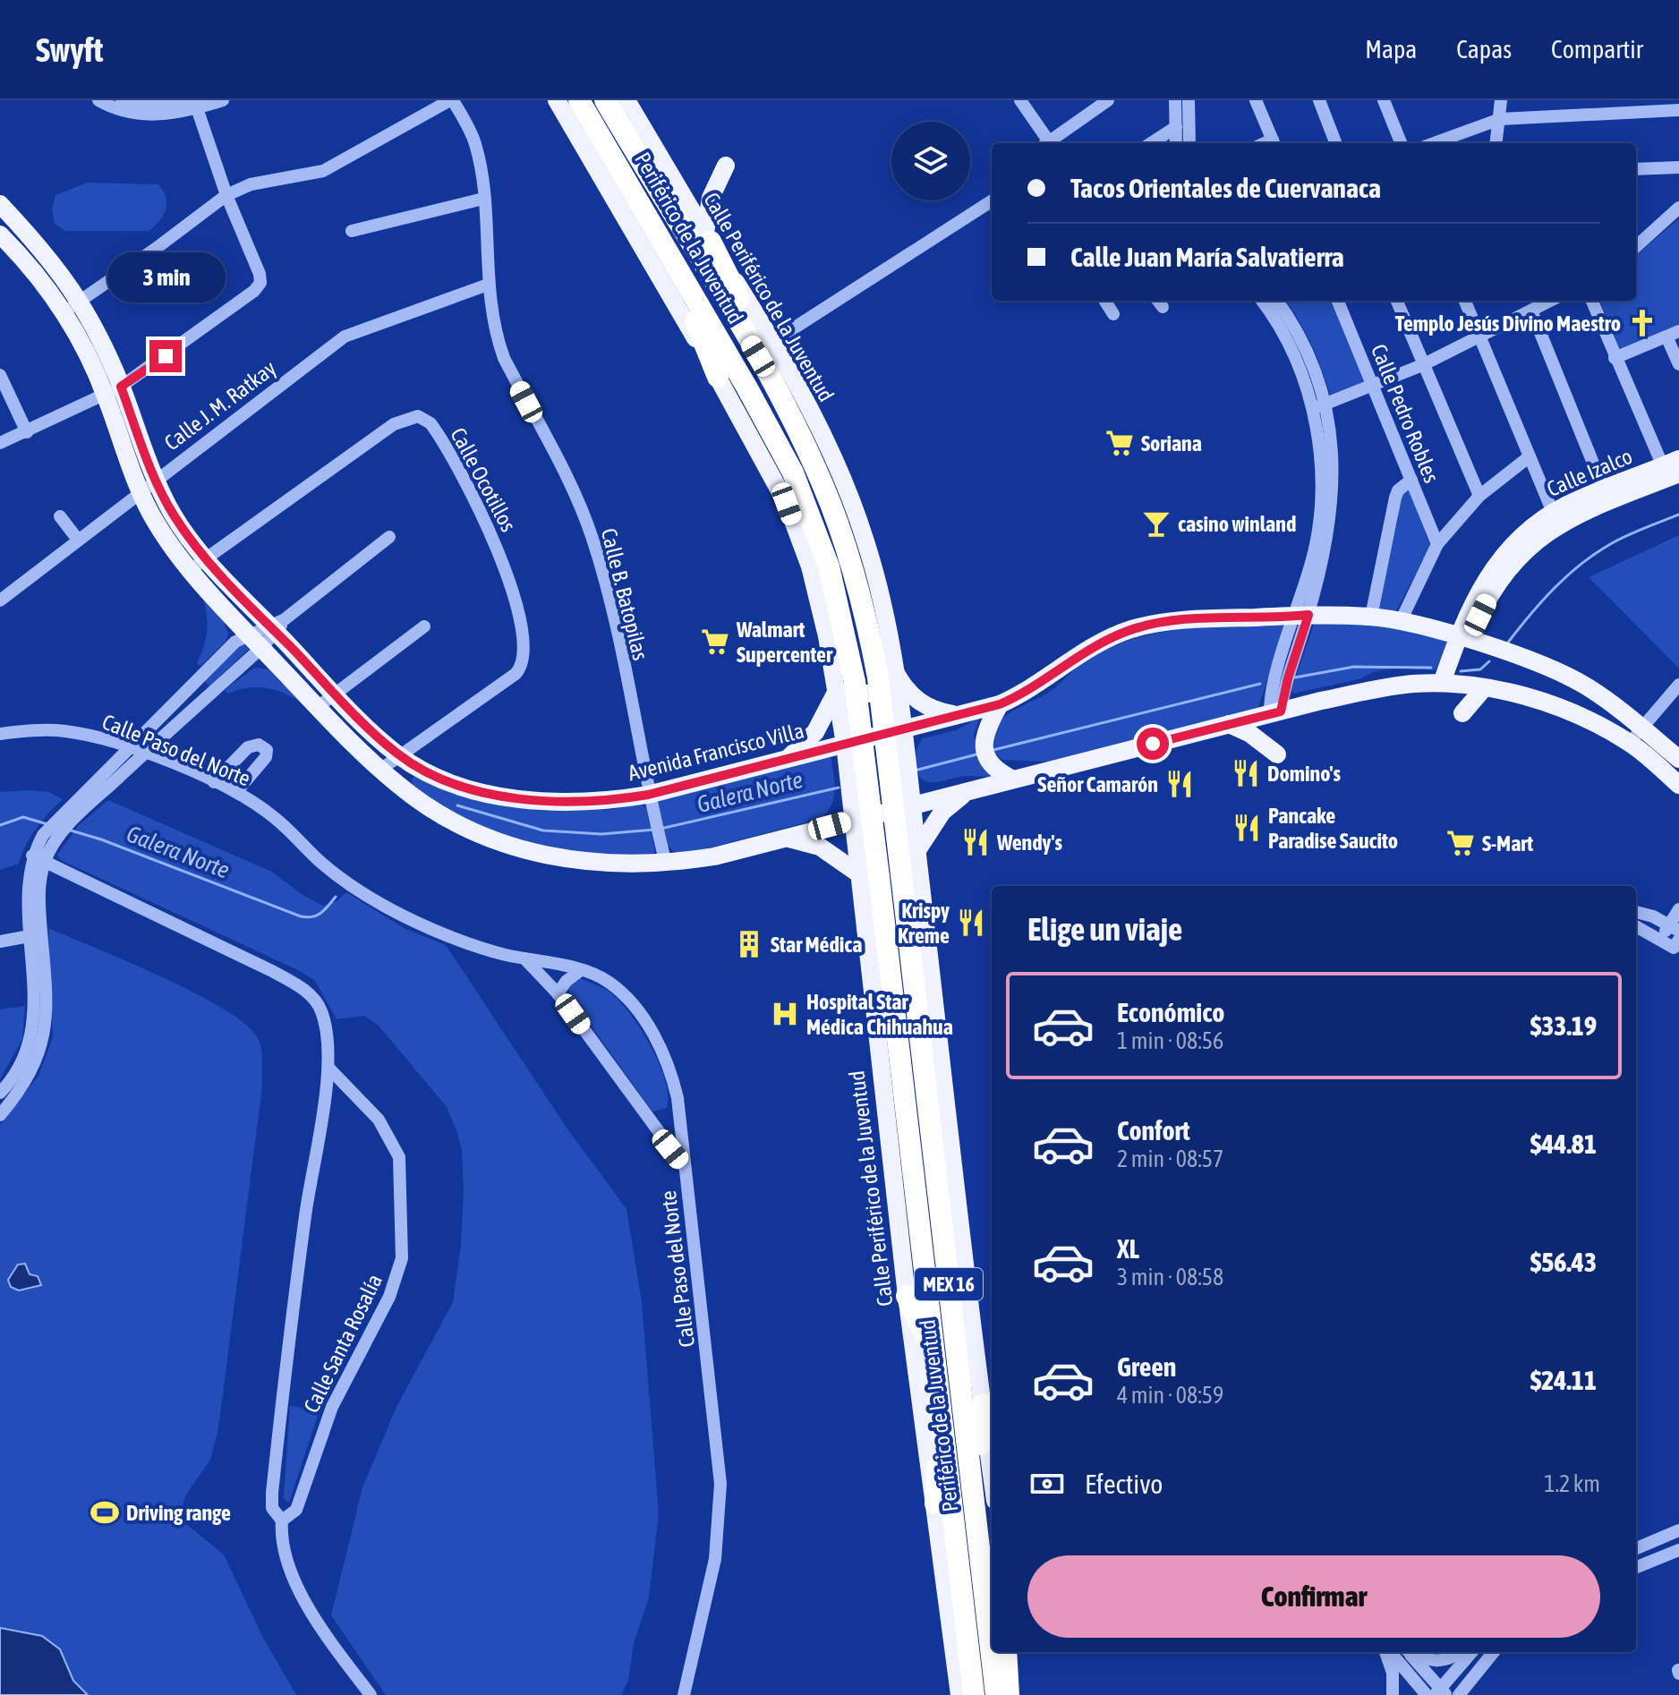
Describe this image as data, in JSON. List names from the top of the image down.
{
  "streets": {
    "highway": ["Periférico de la Juventud", "MEX 16"],
    "main road": ["Calle Periférico de la Juventud", "Calle Izalco", "Avenida Francisco Villa"],
    "street": [
      "Calle J. M. Ratkay",
      "Calle Pedro Robles",
      "Calle Ocotillos",
      "Calle B. Batopilas",
      "Calle Paso del Norte",
      "Calle Santa Rosalía"
    ]
  },
  "crossings": [
    ["Periférico de la Juventud", "Calle Periférico de la Juventud"],
    ["Periférico de la Juventud", "MEX 16"],
    ["Calle Periférico de la Juventud", "Avenida Francisco Villa"],
    ["Calle Periférico de la Juventud", "MEX 16"],
    ["Calle J. M. Ratkay", "Calle B. Batopilas"],
    ["Calle J. M. Ratkay", "Avenida Francisco Villa"],
    ["Calle Izalco", "Avenida Francisco Villa"],
    ["Calle Ocotillos", "Avenida Francisco Villa"],
    ["Calle B. Batopilas", "Avenida Francisco Villa"]
  ],
  "water": ["Galera Norte"],
  "places": {
    "church": ["Templo Jesús Divino Maestro"],
    "supermarket": ["Soriana", "Walmart Supercenter", "S-Mart"],
    "bar": ["casino winland"],
    "restaurant": [
      "Domino's",
      "Señor Camarón",
      "Pancake Paradise Saucito",
      "Wendy's",
      "Krispy Kreme"
    ],
    "building": ["Star Médica"],
    "hospital": ["Hospital Star Médica Chihuahua"],
    "sports": ["Driving range"]
  },
  "page": {
    "header": "Swyft",
    "nav": ["Mapa", "Capas", "Compartir"],
    "banner": ["Tacos Orientales de Cuervanaca", "Calle Juan María Salvatierra"],
    "bubble": "3 min",
    "heading": "Elige un viaje",
    "list": [
      {
        "name": "Económico",
        "note": "1 min · 08:56",
        "value": "$33.19"
      },
      {
        "name": "Confort",
        "note": "2 min · 08:57",
        "value": "$44.81"
      },
      {
        "name": "XL",
        "note": "3 min · 08:58",
        "value": "$56.43"
      },
      {
        "name": "Green",
        "note": "4 min · 08:59",
        "value": "$24.11"
      }
    ],
    "pay": ["Efectivo", "1.2 km"],
    "buttons": "Confirmar"
  }
}
